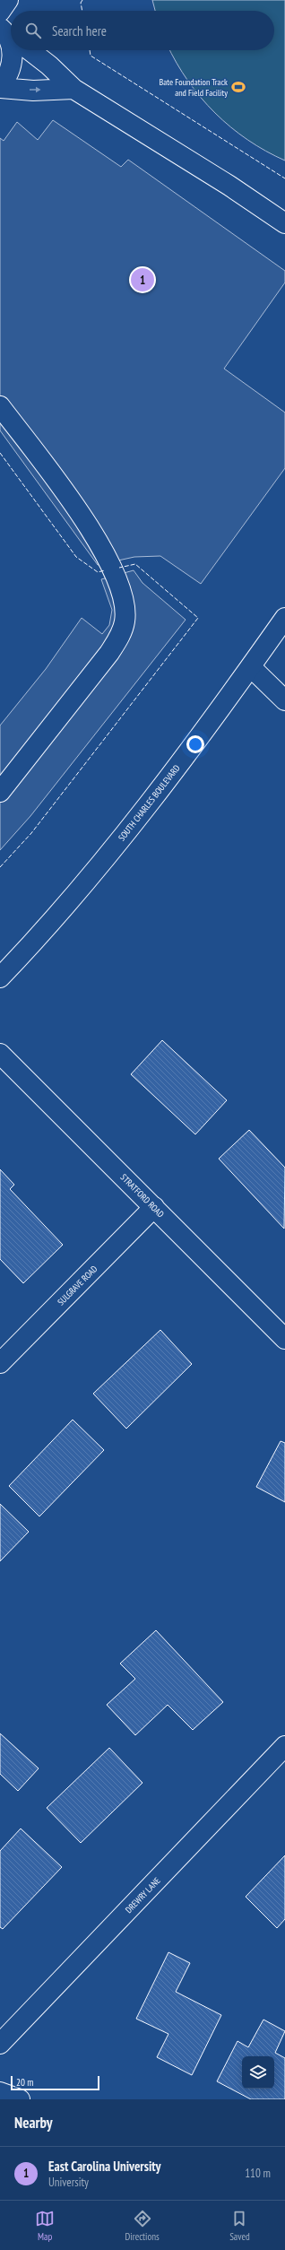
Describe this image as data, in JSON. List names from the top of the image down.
{
  "streets": {
    "street": [
      "SOUTH CHARLES BOULEVARD",
      "STRATFORD ROAD",
      "SULGRAVE ROAD",
      "DREWRY LANE"
    ]
  },
  "crossings": [
    ["STRATFORD ROAD", "SULGRAVE ROAD"]
  ],
  "places": {
    "sports": ["Bate Foundation Track and Field Facility"]
  },
  "scale_bar": "20 m",
  "page": {
    "search": "Search here",
    "pins": "1",
    "scale": "20 m",
    "heading": "Nearby",
    "list": [
      {
        "mark": "1",
        "name": "East Carolina University",
        "note": "University",
        "value": "110 m"
      }
    ],
    "nav": ["Map", "Directions", "Saved"]
  }
}
